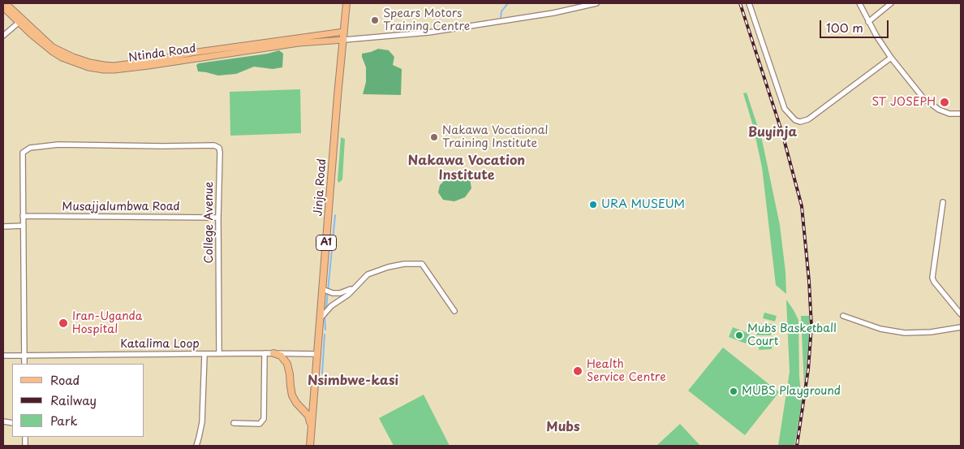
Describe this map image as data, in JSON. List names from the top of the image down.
{
  "streets": {
    "highway": ["Jinja Road", "A1"],
    "main road": ["Ntinda Road"],
    "street": ["Musajjalumbwa Road", "College Avenue", "Katalima Loop"]
  },
  "crossings": [
    ["Ntinda Road", "Jinja Road"],
    ["Jinja Road", "Katalima Loop"],
    ["Musajjalumbwa Road", "College Avenue"],
    ["College Avenue", "Katalima Loop"]
  ],
  "districts": [
    "Buyinja",
    "Nakawa Vocation Institute",
    "Nsimbwe-kasi",
    "Mubs"
  ],
  "places": [
    "Spears Motors Training Centre",
    "ST JOSEPH",
    "Nakawa Vocational Training Institute",
    "URA MUSEUM",
    "Iran-Uganda Hospital",
    "Mubs Basketball Court",
    "Health Service Centre",
    "MUBS Playground"
  ],
  "legend": ["Road", "Railway", "Park"],
  "scale_bar": "100 m"
}
